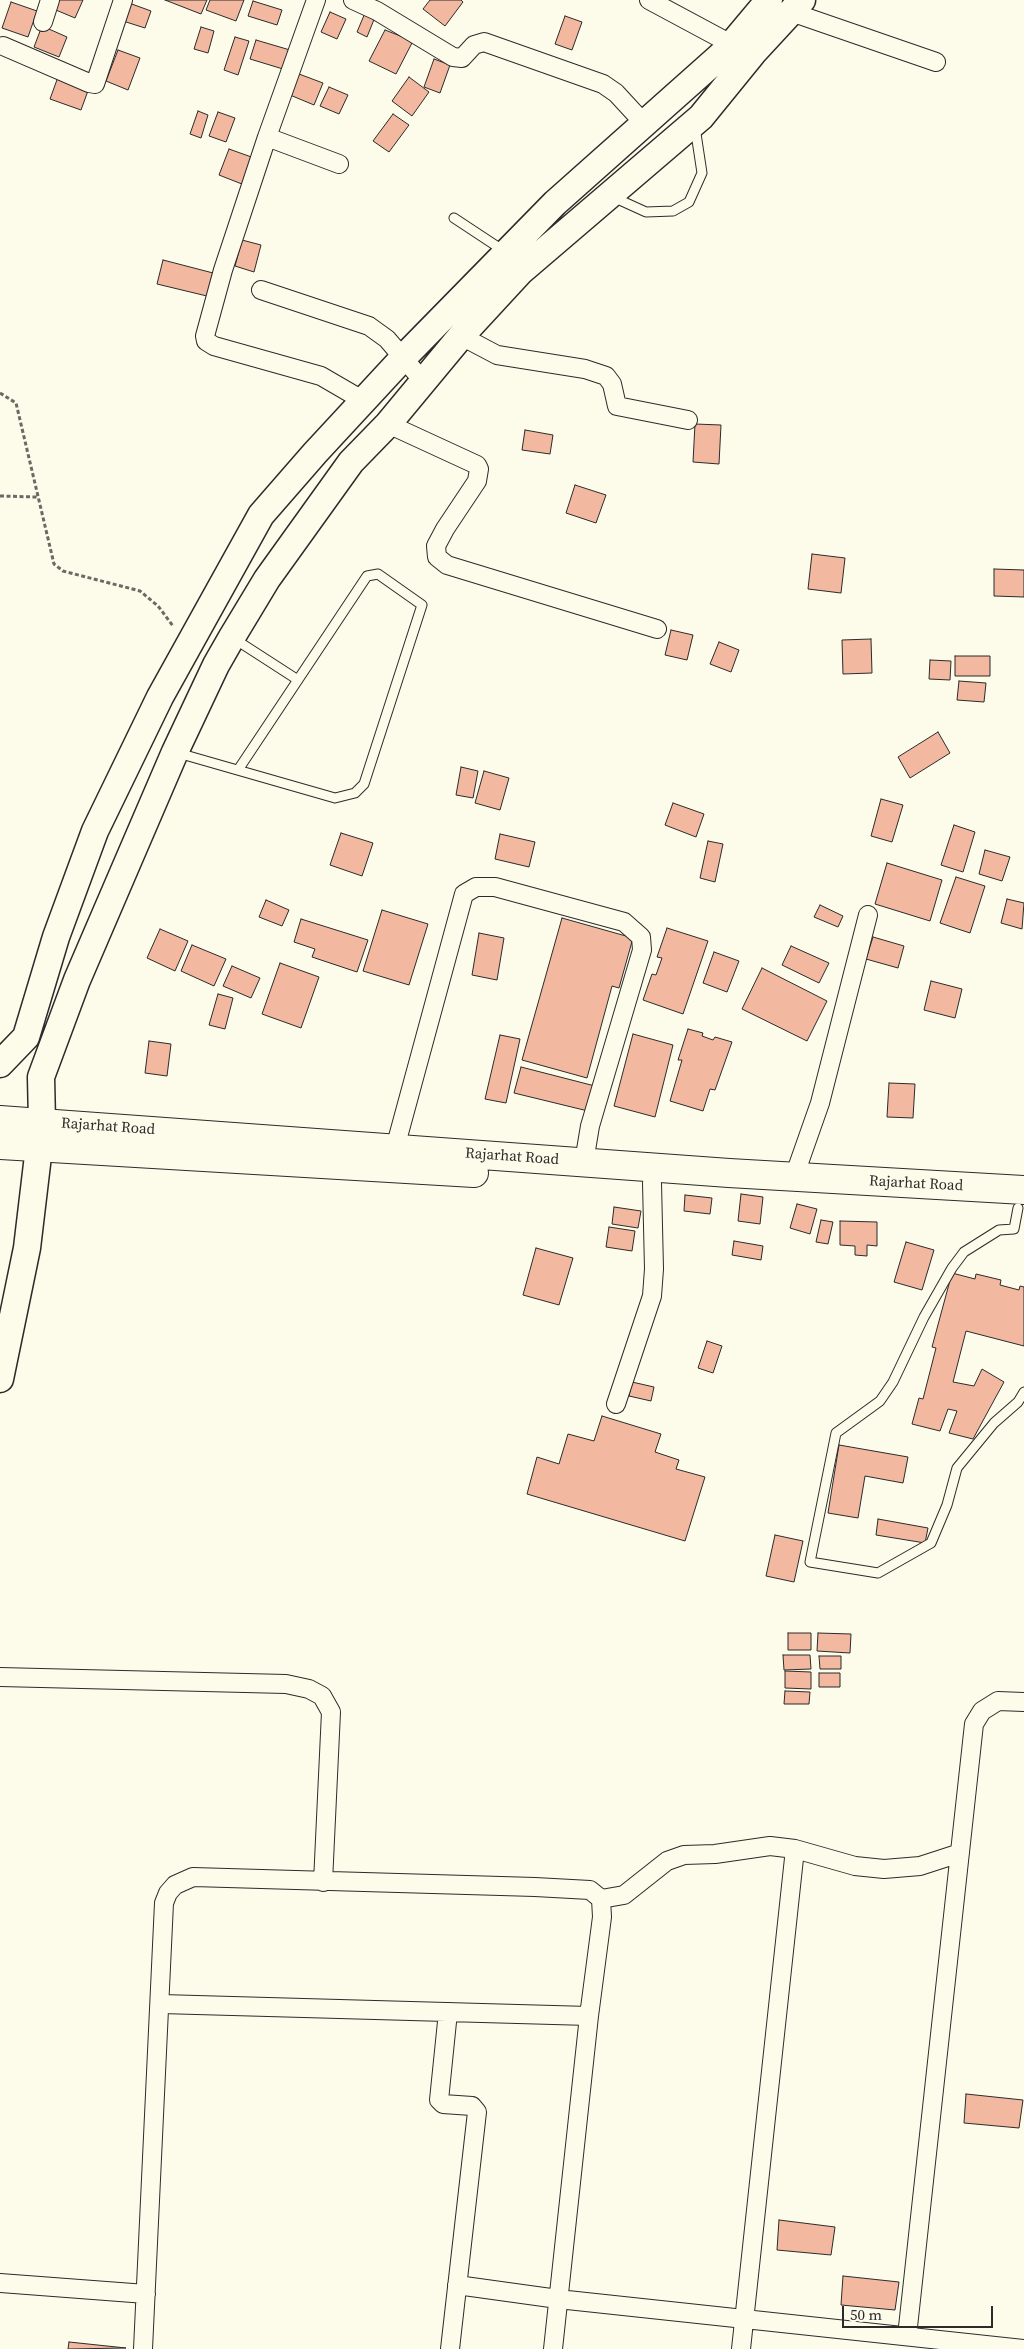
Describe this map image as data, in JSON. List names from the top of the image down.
{
  "streets": {
    "main road": ["Rajarhat Road"]
  },
  "scale_bar": "50 m"
}
